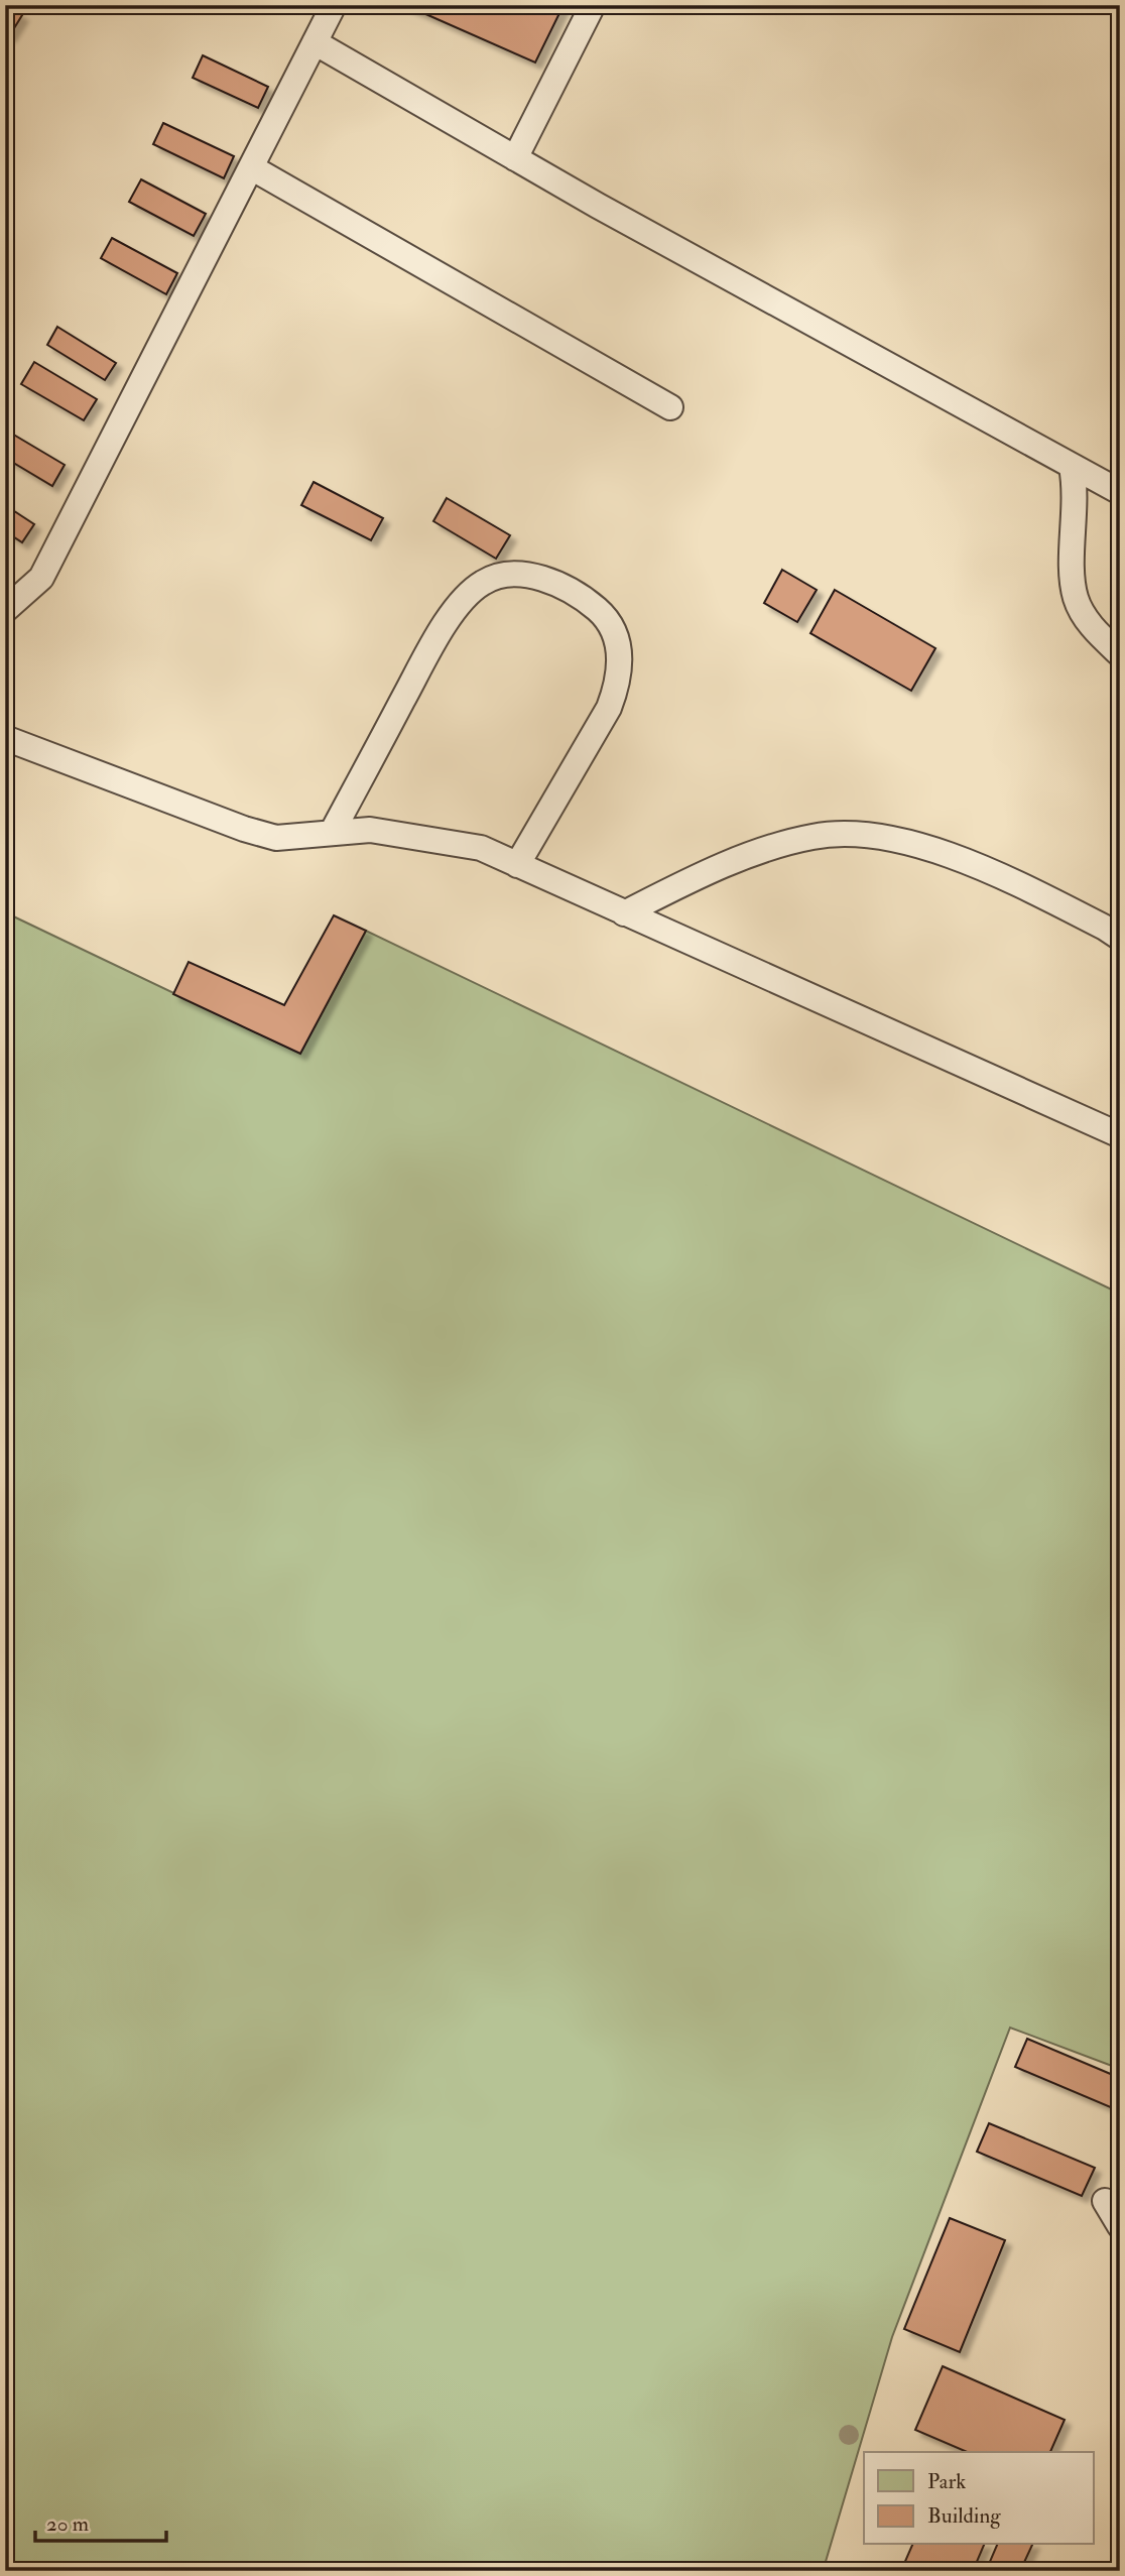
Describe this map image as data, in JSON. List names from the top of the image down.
{
  "legend": ["Park", "Building"],
  "scale_bar": "20 m"
}
